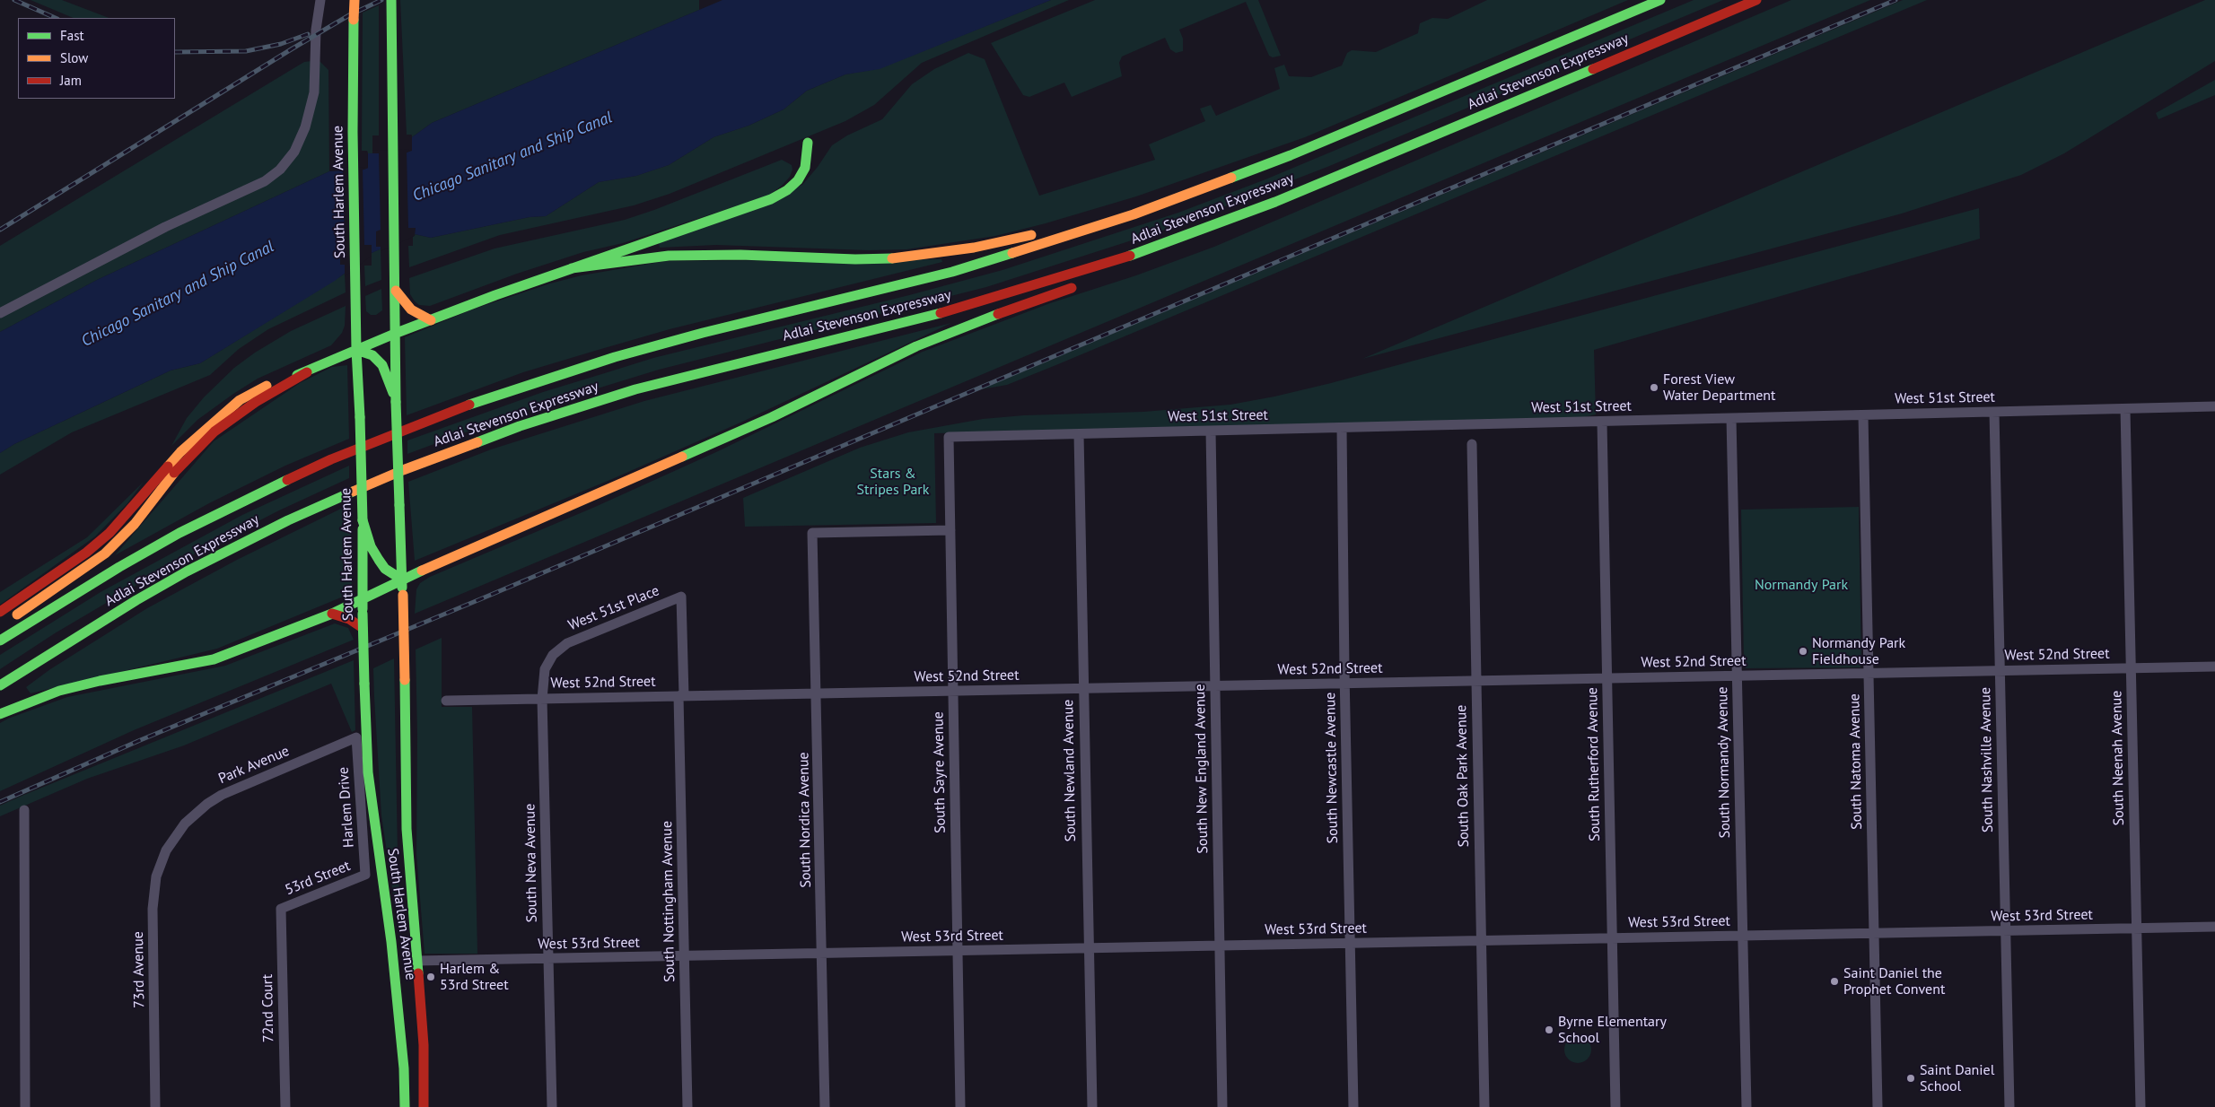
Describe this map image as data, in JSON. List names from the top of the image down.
{
  "streets": {
    "main road": ["Adlai Stevenson Expressway", "South Harlem Avenue"],
    "street": [
      "West 51st Street",
      "West 51st Place",
      "West 52nd Street",
      "South Neenah Avenue",
      "South Nashville Avenue",
      "South Natoma Avenue",
      "South Normandy Avenue",
      "South Rutherford Avenue",
      "Park Avenue",
      "South Newcastle Avenue",
      "South New England Avenue",
      "South Newland Avenue",
      "South Sayre Avenue",
      "South Oak Park Avenue",
      "Harlem Drive",
      "South Nordica Avenue",
      "South Neva Avenue",
      "53rd Street",
      "South Nottingham Avenue",
      "West 53rd Street",
      "73rd Avenue",
      "72nd Court"
    ]
  },
  "crossings": [
    ["South Harlem Avenue", "West 53rd Street"],
    ["West 51st Street", "South Neenah Avenue"],
    ["West 51st Street", "South Nashville Avenue"],
    ["West 51st Street", "South Natoma Avenue"],
    ["West 51st Street", "South Normandy Avenue"],
    ["West 51st Street", "South Rutherford Avenue"],
    ["West 51st Street", "South Newcastle Avenue"],
    ["West 51st Street", "South New England Avenue"],
    ["West 51st Street", "South Newland Avenue"],
    ["West 51st Street", "South Sayre Avenue"],
    ["West 51st Place", "West 52nd Street"],
    ["West 51st Place", "South Neva Avenue"],
    ["West 51st Place", "South Nottingham Avenue"],
    ["West 52nd Street", "South Neenah Avenue"],
    ["West 52nd Street", "South Nashville Avenue"],
    ["West 52nd Street", "South Natoma Avenue"],
    ["West 52nd Street", "South Normandy Avenue"],
    ["West 52nd Street", "South Rutherford Avenue"],
    ["West 52nd Street", "South Newcastle Avenue"],
    ["West 52nd Street", "South New England Avenue"],
    ["West 52nd Street", "South Newland Avenue"],
    ["West 52nd Street", "South Sayre Avenue"],
    ["West 52nd Street", "South Oak Park Avenue"],
    ["West 52nd Street", "South Nordica Avenue"],
    ["West 52nd Street", "South Neva Avenue"],
    ["West 52nd Street", "South Nottingham Avenue"],
    ["South Neenah Avenue", "West 53rd Street"],
    ["South Nashville Avenue", "West 53rd Street"],
    ["South Natoma Avenue", "West 53rd Street"],
    ["South Normandy Avenue", "West 53rd Street"],
    ["South Rutherford Avenue", "West 53rd Street"],
    ["Park Avenue", "Harlem Drive"],
    ["Park Avenue", "73rd Avenue"],
    ["South Newcastle Avenue", "West 53rd Street"],
    ["South New England Avenue", "West 53rd Street"],
    ["South Newland Avenue", "West 53rd Street"],
    ["South Sayre Avenue", "South Nordica Avenue"],
    ["South Sayre Avenue", "West 53rd Street"],
    ["South Oak Park Avenue", "West 53rd Street"],
    ["Harlem Drive", "53rd Street"],
    ["South Nordica Avenue", "West 53rd Street"],
    ["South Neva Avenue", "West 53rd Street"],
    ["53rd Street", "72nd Court"],
    ["South Nottingham Avenue", "West 53rd Street"]
  ],
  "water": ["Chicago Sanitary and Ship Canal"],
  "parks": ["Stars & Stripes Park", "Normandy Park"],
  "places": [
    "Forest View Water Department",
    "Normandy Park Fieldhouse",
    "Harlem & 53rd Street",
    "Saint Daniel the Prophet Convent",
    "Byrne Elementary School",
    "Saint Daniel School"
  ],
  "legend": ["Fast", "Slow", "Jam"]
}
